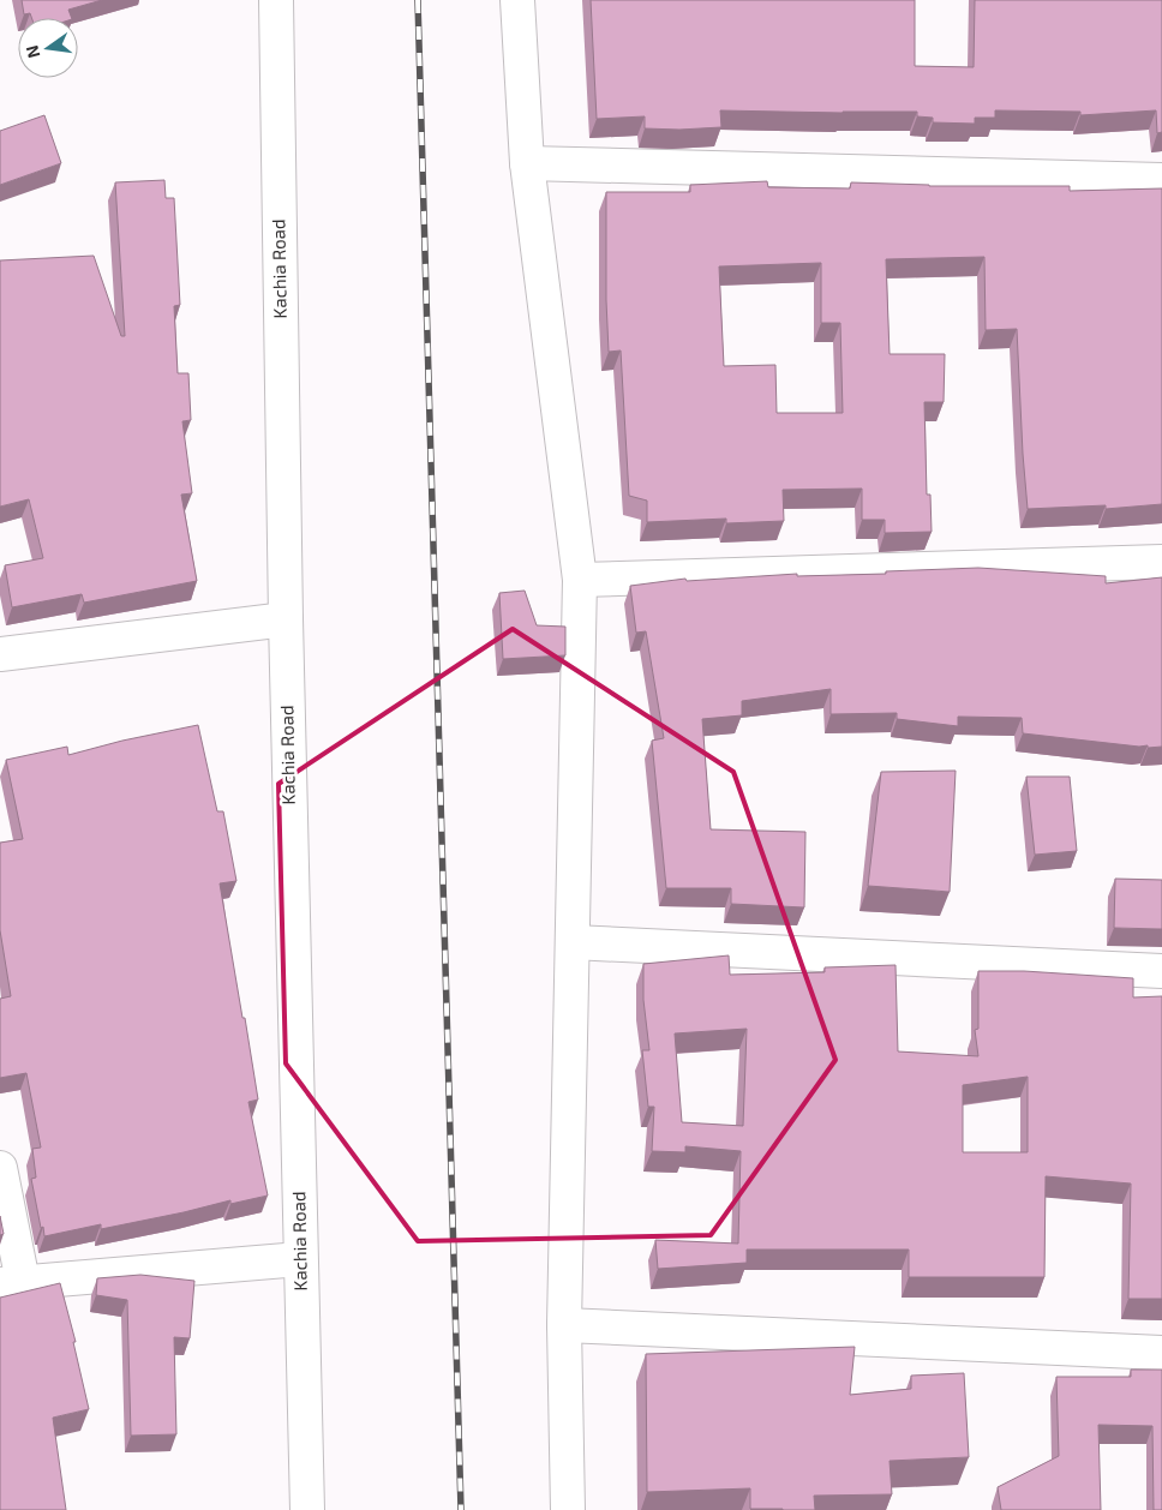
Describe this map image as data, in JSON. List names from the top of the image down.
{
  "streets": {
    "street": ["Kachia Road"]
  },
  "north": "left"
}
